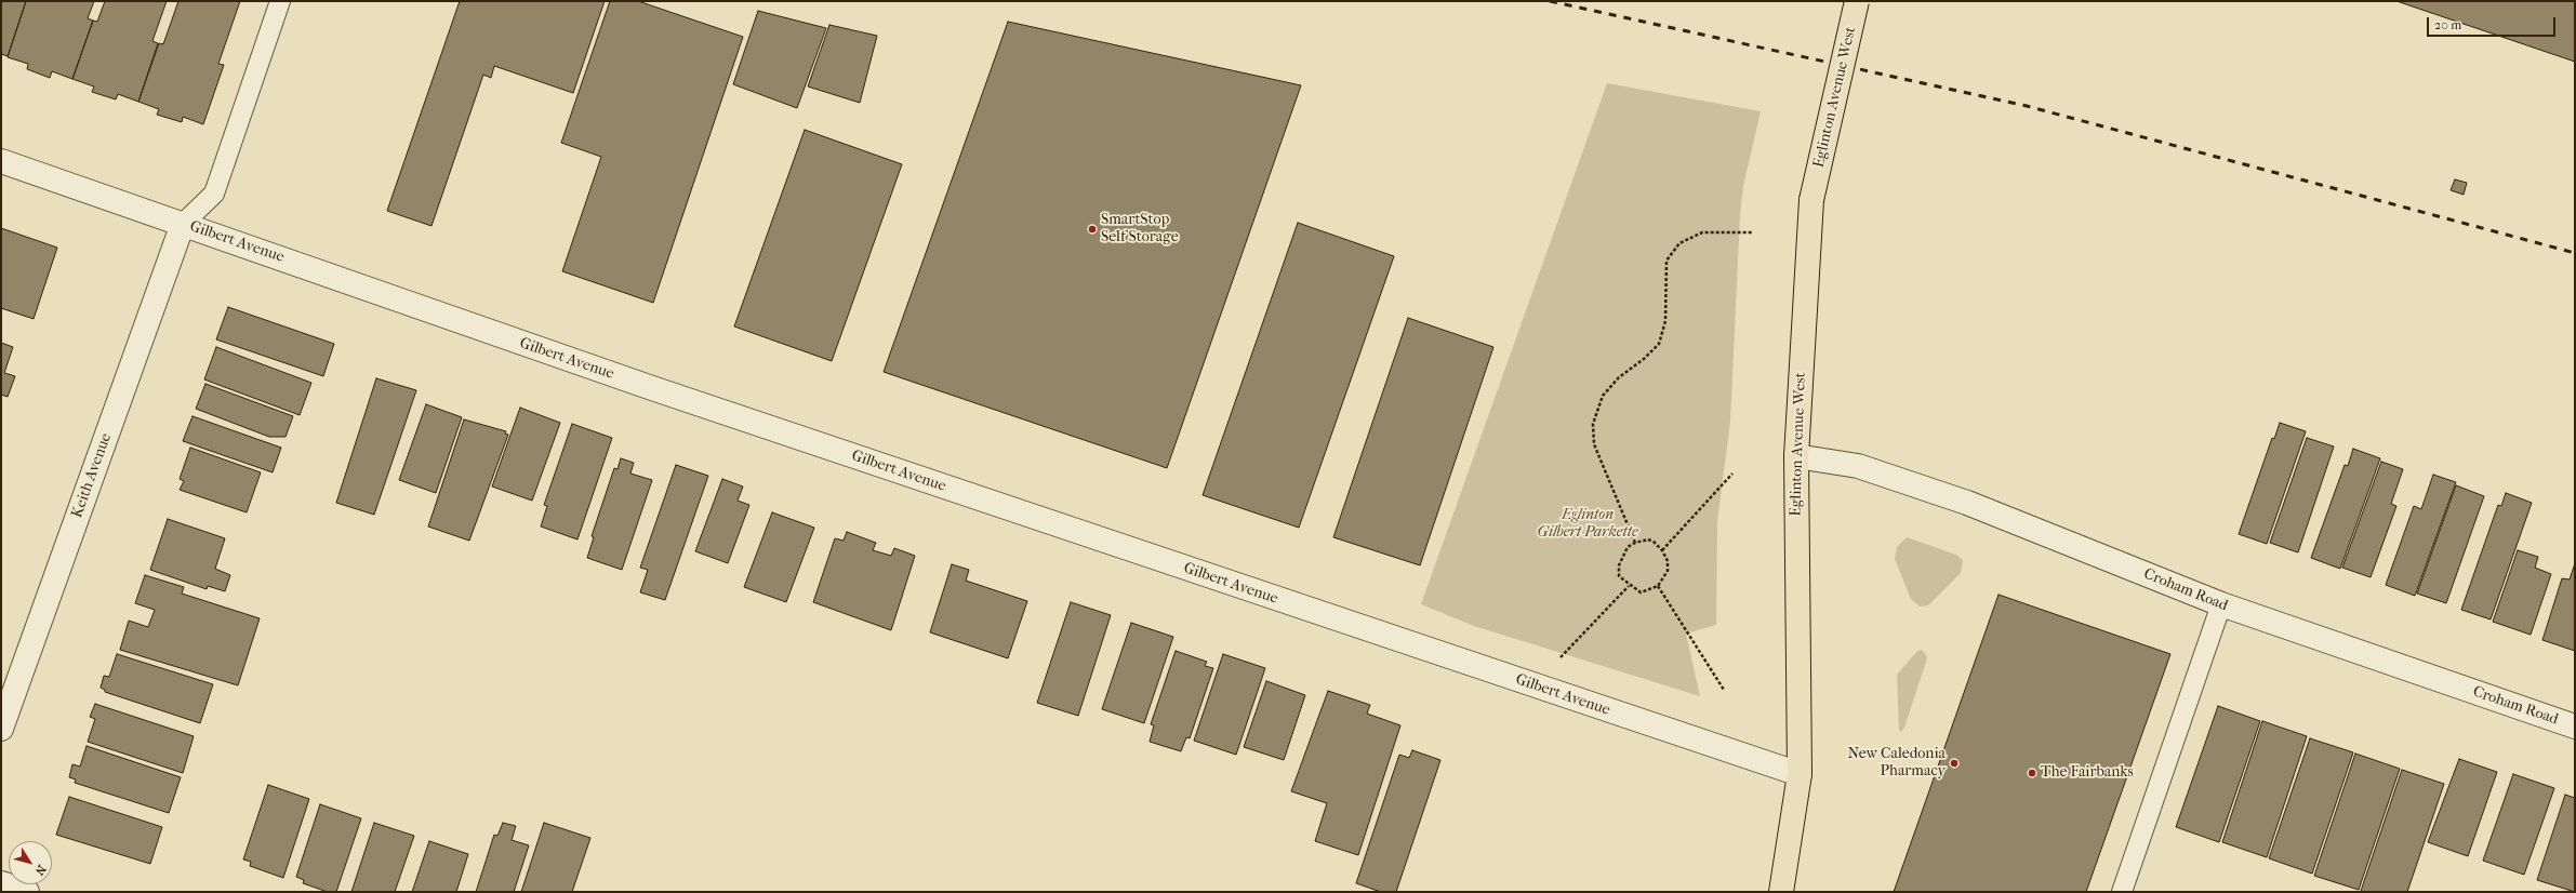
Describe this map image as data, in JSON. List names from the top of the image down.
{
  "streets": {
    "main road": ["Eglinton Avenue West"],
    "street": ["Gilbert Avenue", "Keith Avenue", "Croham Road"]
  },
  "crossings": [
    ["Eglinton Avenue West", "Gilbert Avenue"],
    ["Eglinton Avenue West", "Croham Road"],
    ["Gilbert Avenue", "Keith Avenue"]
  ],
  "parks": ["Eglinton Gilbert Parkette"],
  "places": ["SmartStop Self Storage", "New Caledonia Pharmacy", "The Fairbanks"],
  "scale_bar": "20 m",
  "north": "bottom right"
}
